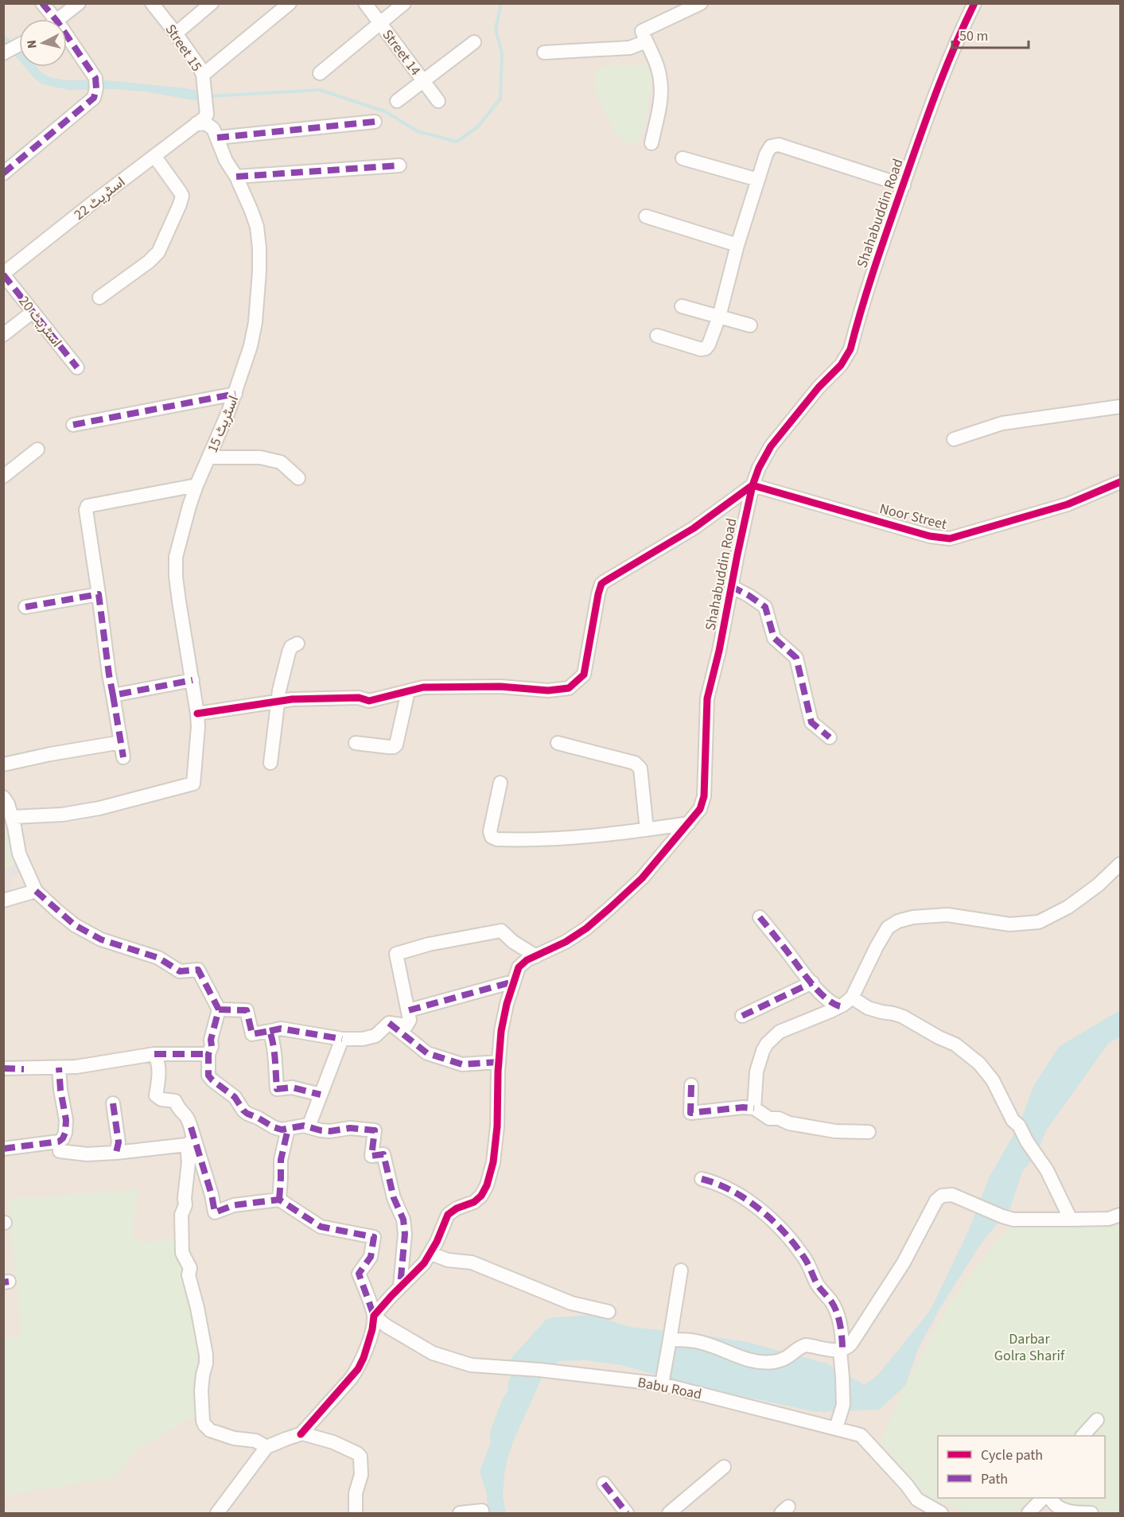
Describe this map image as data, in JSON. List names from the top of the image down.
{
  "streets": {
    "street": [
      "Street 15",
      "Street 14",
      "اسٹریٹ 22",
      "Shahabuddin Road",
      "اسٹریٹ 20",
      "اسٹریٹ 15",
      "Noor Street",
      "Babu Road"
    ]
  },
  "crossings": [
    ["Street 15", "اسٹریٹ 22"],
    ["Street 15", "اسٹریٹ 15"],
    ["اسٹریٹ 22", "اسٹریٹ 20"],
    ["اسٹریٹ 22", "اسٹریٹ 15"],
    ["Shahabuddin Road", "Noor Street"],
    ["Shahabuddin Road", "Babu Road"]
  ],
  "parks": ["Darbar Golra Sharif"],
  "legend": ["Cycle path", "Path"],
  "scale_bar": "50 m",
  "north": "left"
}
